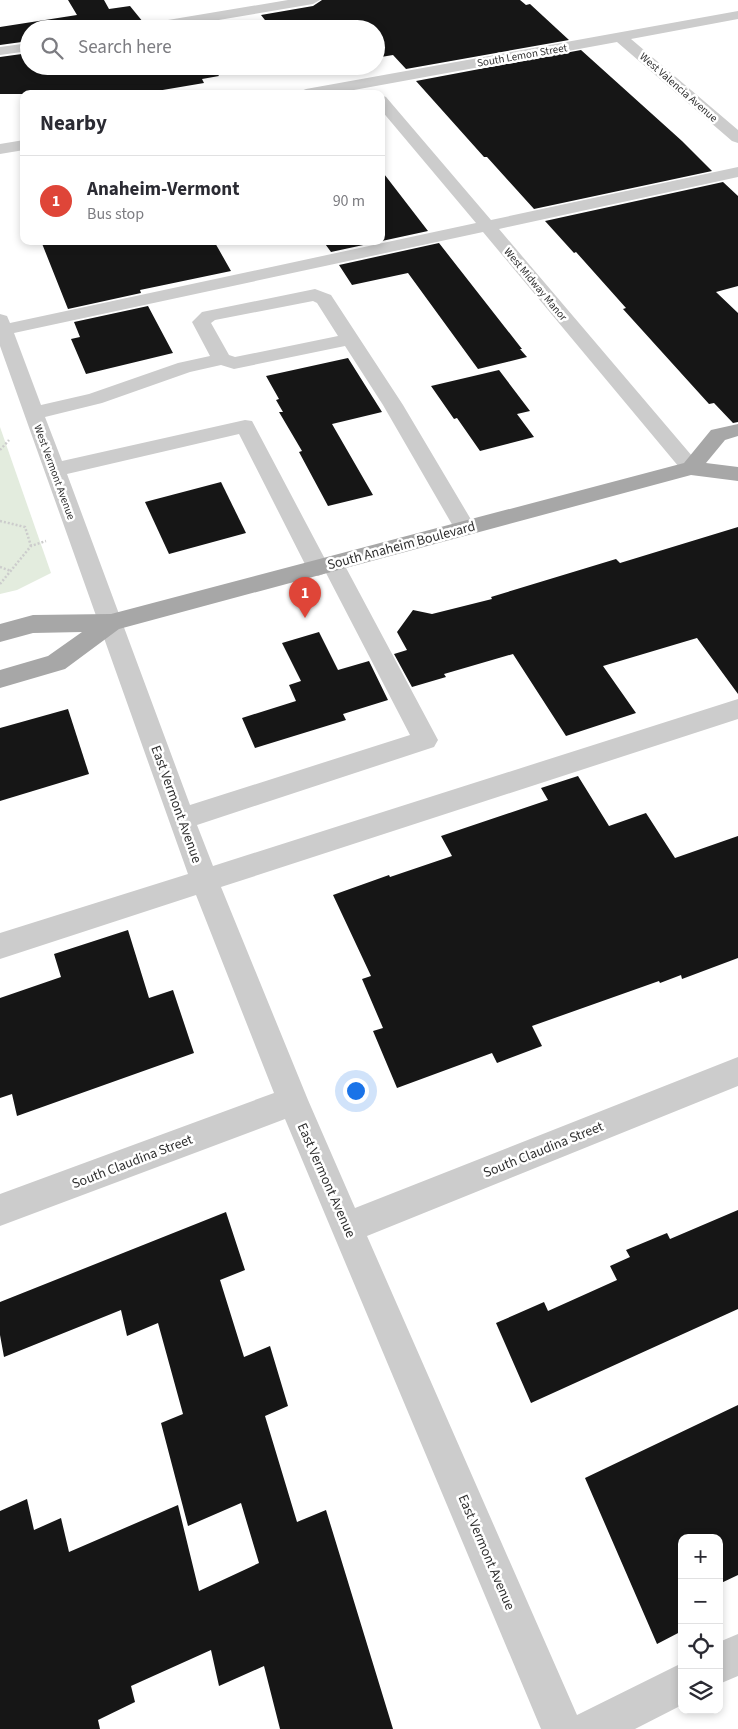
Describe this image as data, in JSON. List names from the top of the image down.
{
  "streets": {
    "main road": ["South Anaheim Boulevard"],
    "street": [
      "South Lemon Street",
      "West Valencia Avenue",
      "West Midway Manor",
      "West Vermont Avenue",
      "East Vermont Avenue",
      "South Claudina Street"
    ]
  },
  "crossings": [
    ["South Lemon Street", "West Valencia Avenue"],
    ["West Midway Manor", "South Anaheim Boulevard"],
    ["West Vermont Avenue", "South Anaheim Boulevard"],
    ["West Vermont Avenue", "East Vermont Avenue"],
    ["South Anaheim Boulevard", "East Vermont Avenue"],
    ["East Vermont Avenue", "South Claudina Street"]
  ],
  "page": {
    "search": "Search here",
    "heading": "Nearby",
    "list": [
      {
        "mark": "1",
        "name": "Anaheim-Vermont",
        "note": "Bus stop",
        "value": "90 m"
      }
    ],
    "pins": "1",
    "map_buttons": ["+", "−"]
  }
}
